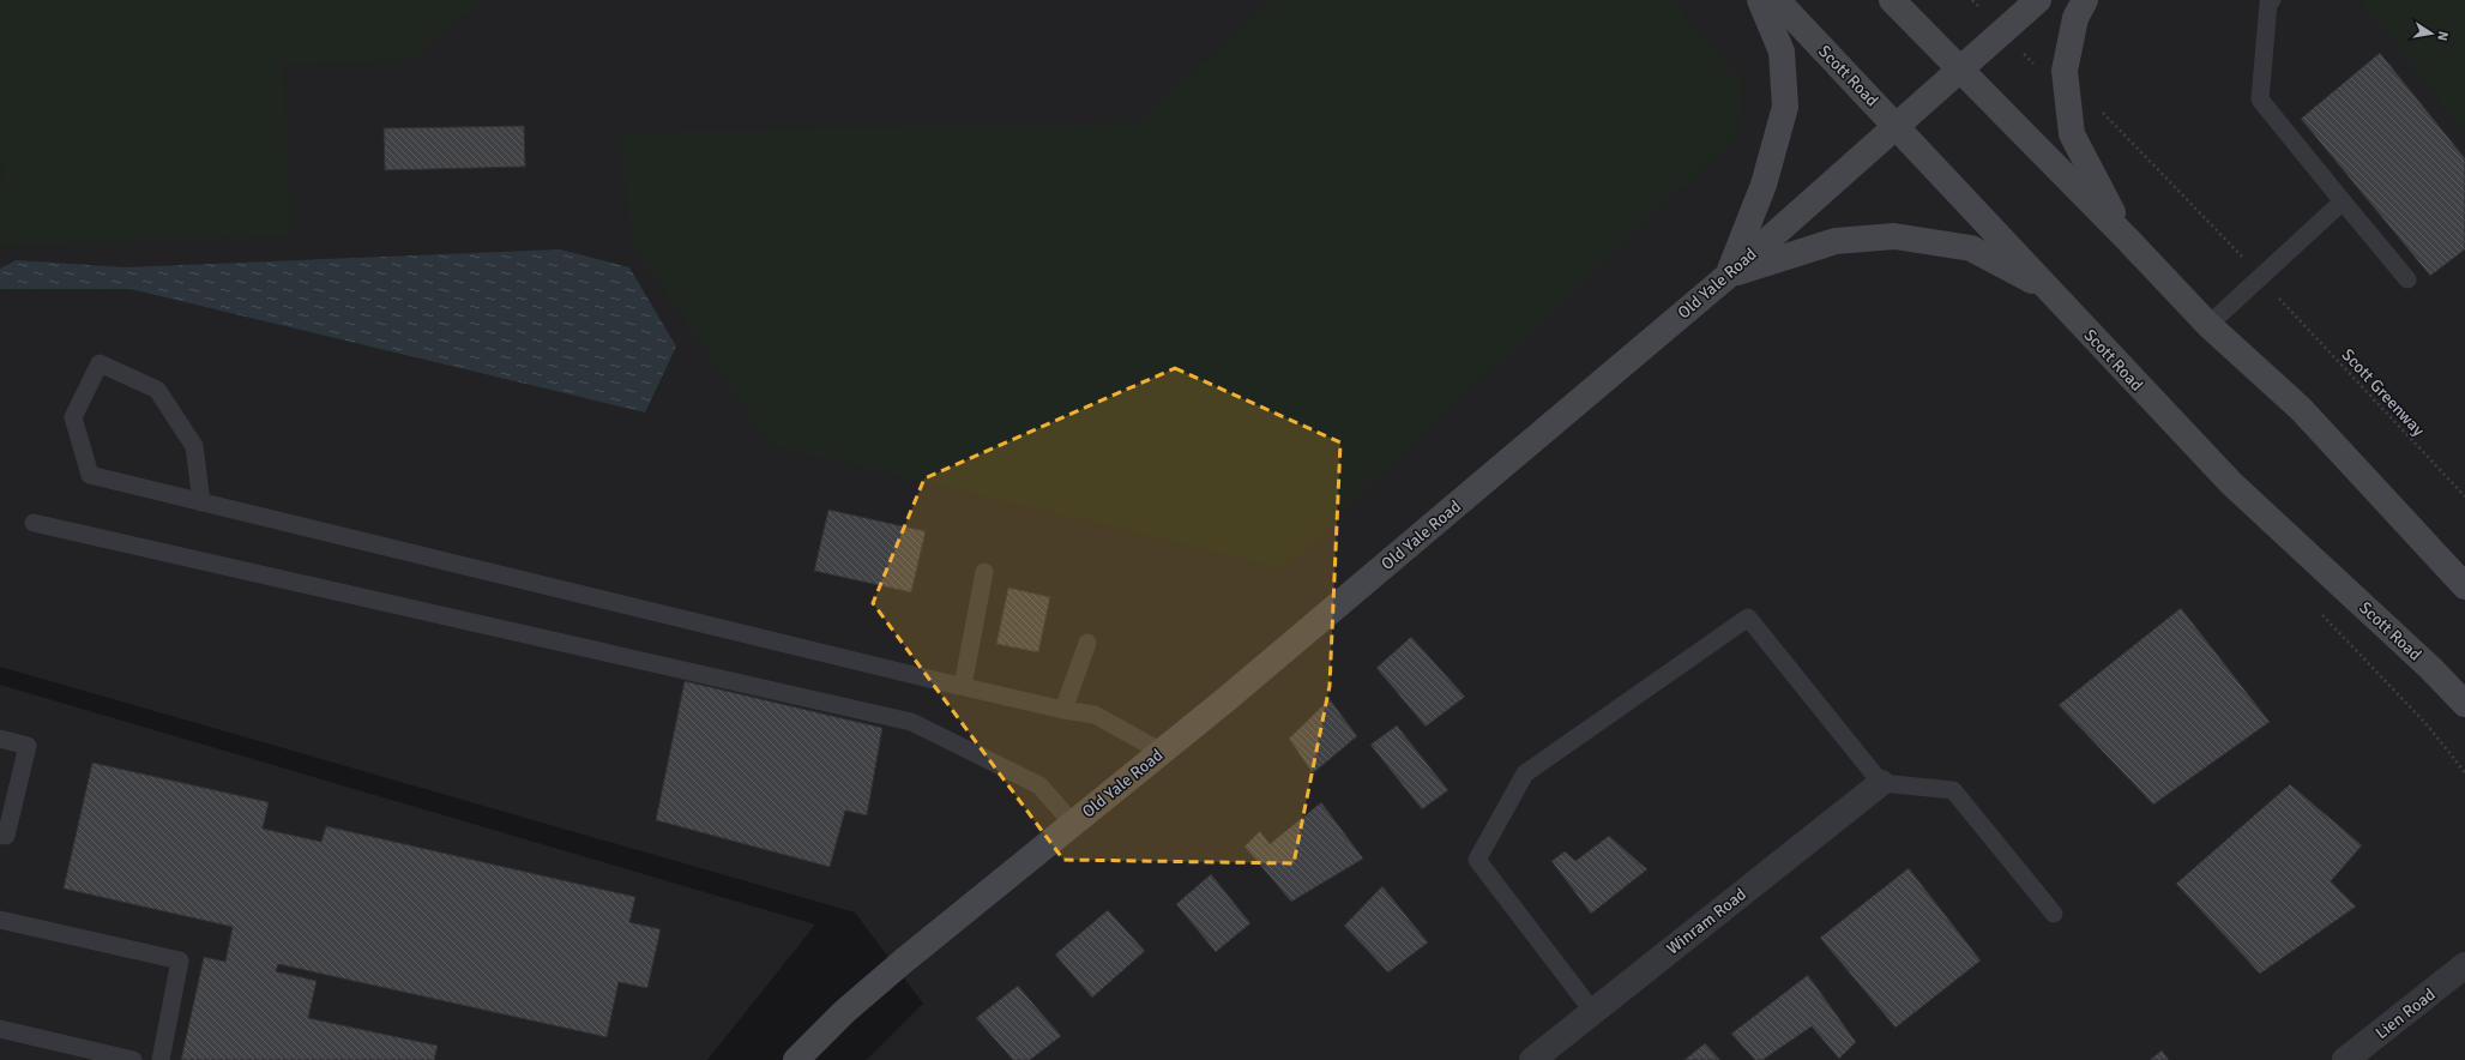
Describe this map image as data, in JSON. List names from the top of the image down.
{
  "streets": {
    "main road": ["Scott Road", "Old Yale Road"],
    "street": ["Winram Road", "Lien Road"],
    "path": ["Scott Greenway"]
  },
  "crossings": [
    ["Scott Road", "Old Yale Road"]
  ],
  "north": "right"
}
